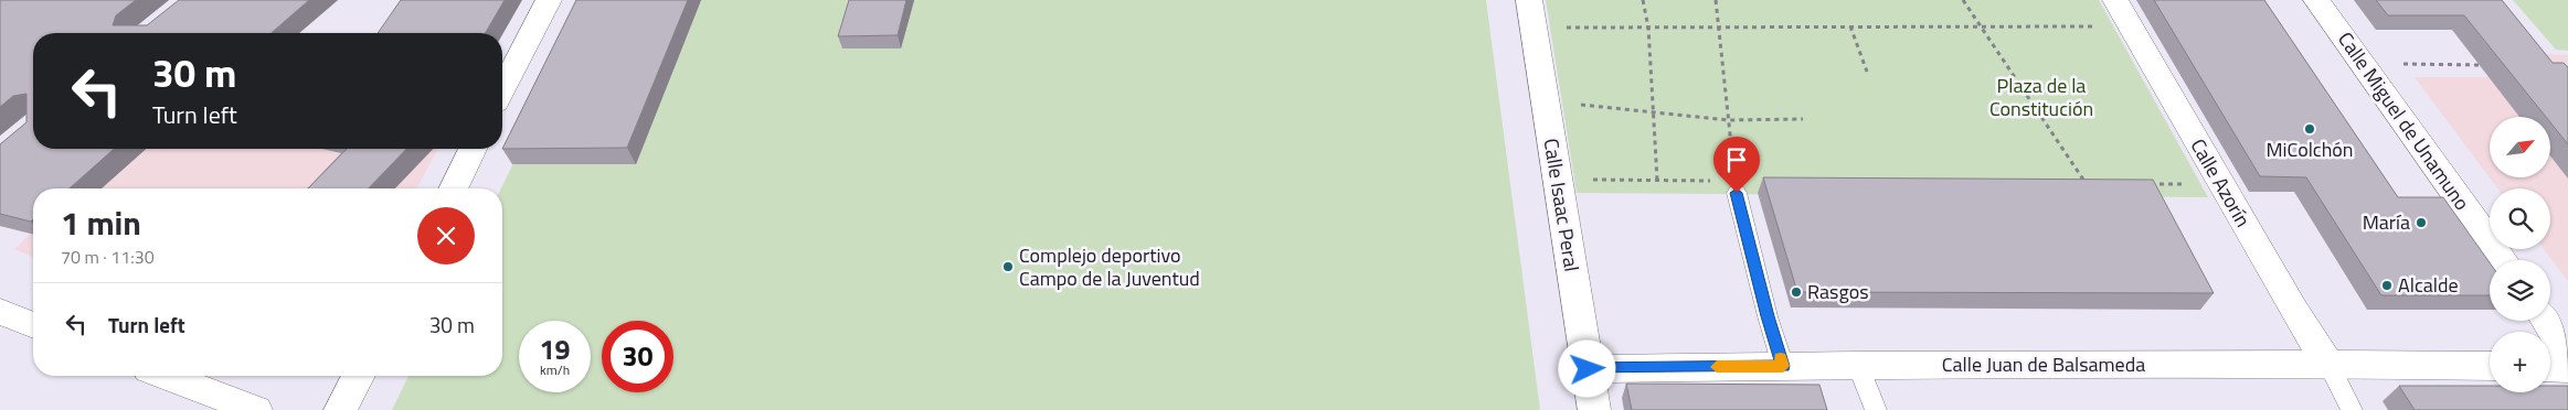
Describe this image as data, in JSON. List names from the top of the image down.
{
  "streets": {
    "street": [
      "Calle Miguel de Unamuno",
      "Calle Azorín",
      "Calle Isaac Peral",
      "Calle Juan de Balsameda"
    ]
  },
  "crossings": [
    ["Calle Azorín", "Calle Juan de Balsameda"],
    ["Calle Isaac Peral", "Calle Juan de Balsameda"]
  ],
  "parks": ["Plaza de la Constitución"],
  "places": [
    "MiColchón",
    "María",
    "Complejo deportivo Campo de la Juventud",
    "Alcalde",
    "Rasgos"
  ],
  "north": "top right",
  "page": {
    "turn": ["30 m", "Turn left"],
    "map_buttons": "+",
    "heading": ["1 min", "70 m · 11:30"],
    "list": [
      {
        "name": "Turn left",
        "value": "30 m"
      }
    ],
    "speed": "19 km/h",
    "limit": "30"
  }
}
